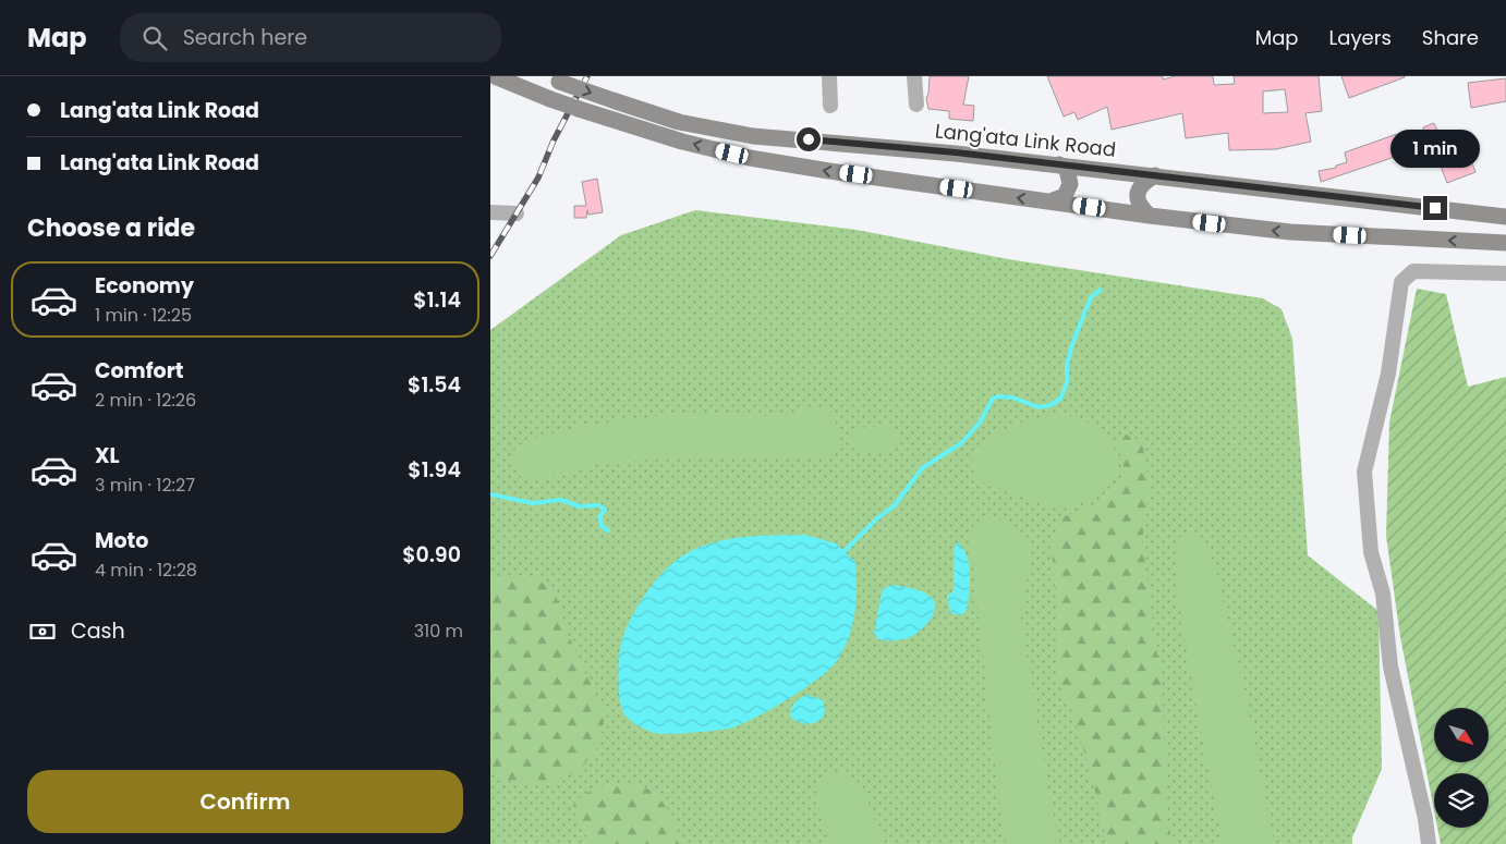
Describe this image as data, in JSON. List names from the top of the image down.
{
  "streets": {
    "main road": ["Lang'ata Link Road"]
  },
  "north": "bottom right",
  "page": {
    "header": "Map",
    "search": "Search here",
    "nav": ["Map", "Layers", "Share"],
    "banner": ["Lang'ata Link Road", "Lang'ata Link Road"],
    "bubble": "1 min",
    "heading": "Choose a ride",
    "list": [
      {
        "name": "Economy",
        "note": "1 min · 12:25",
        "value": "$1.14"
      },
      {
        "name": "Comfort",
        "note": "2 min · 12:26",
        "value": "$1.54"
      },
      {
        "name": "XL",
        "note": "3 min · 12:27",
        "value": "$1.94"
      },
      {
        "name": "Moto",
        "note": "4 min · 12:28",
        "value": "$0.90"
      }
    ],
    "pay": ["Cash", "310 m"],
    "buttons": "Confirm"
  }
}
